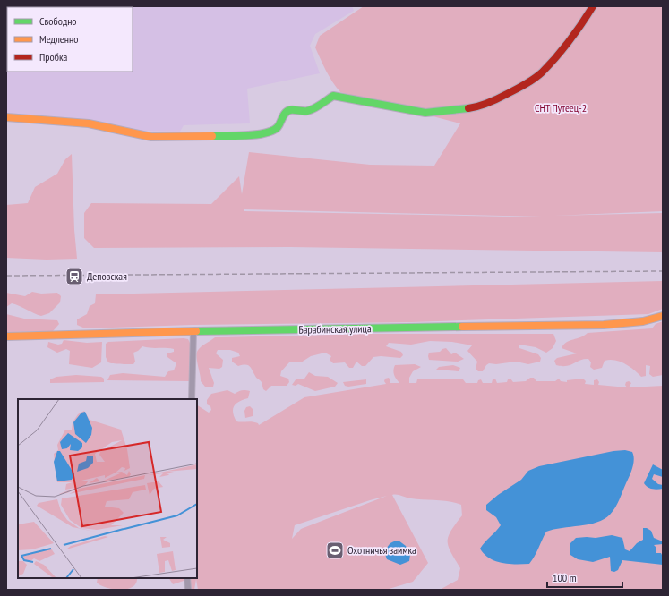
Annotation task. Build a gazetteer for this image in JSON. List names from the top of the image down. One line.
{"streets":{"main road":["Барабинская улица"]},"parks":["СНТ Путеец-2"],"places":{"station":["Деповская"],"sports":["Охотничья заимка"]},"legend":["Свободно","Медленно","Пробка"],"scale_bar":"100 m"}
